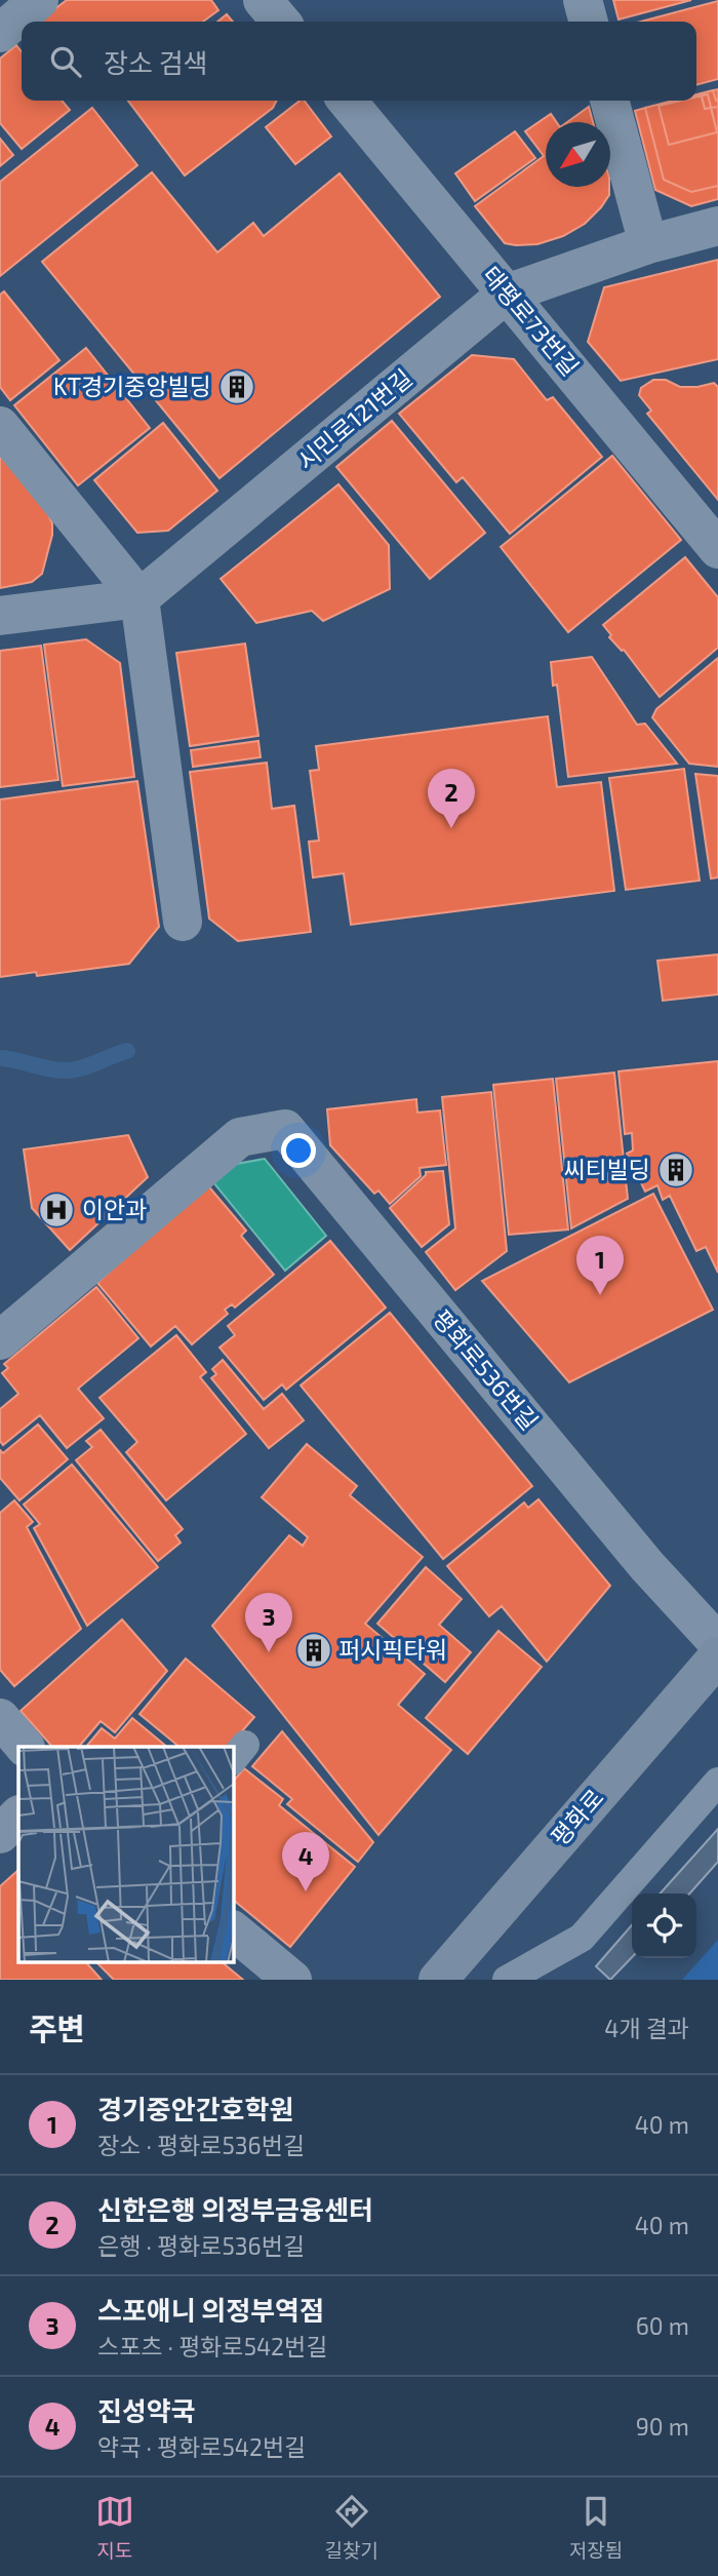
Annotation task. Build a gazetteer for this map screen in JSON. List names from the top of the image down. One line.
{"streets":{"main road":["평화로"],"street":["태평로73번길","시민로121번길","평화로536번길"]},"crossings":[["태평로73번길","시민로121번길"]],"places":{"building":["KT경기중앙빌딩","씨티빌딩","퍼시픽타워"],"hospital":["이안과"]},"north":"bottom left","page":{"search":"장소 검색","pins":["2","1","3","4"],"heading":["주변","4개 결과"],"list":[{"mark":"1","name":"경기중안간호학원","note":"장소 · 평화로536번길","value":"40 m"},{"mark":"2","name":"신한은행 의정부금융센터","note":"은행 · 평화로536번길","value":"40 m"},{"mark":"3","name":"스포애니 의정부역점","note":"스포츠 · 평화로542번길","value":"60 m"},{"mark":"4","name":"진성약국","note":"약국 · 평화로542번길","value":"90 m"}],"nav":["지도","길찾기","저장됨"]}}
